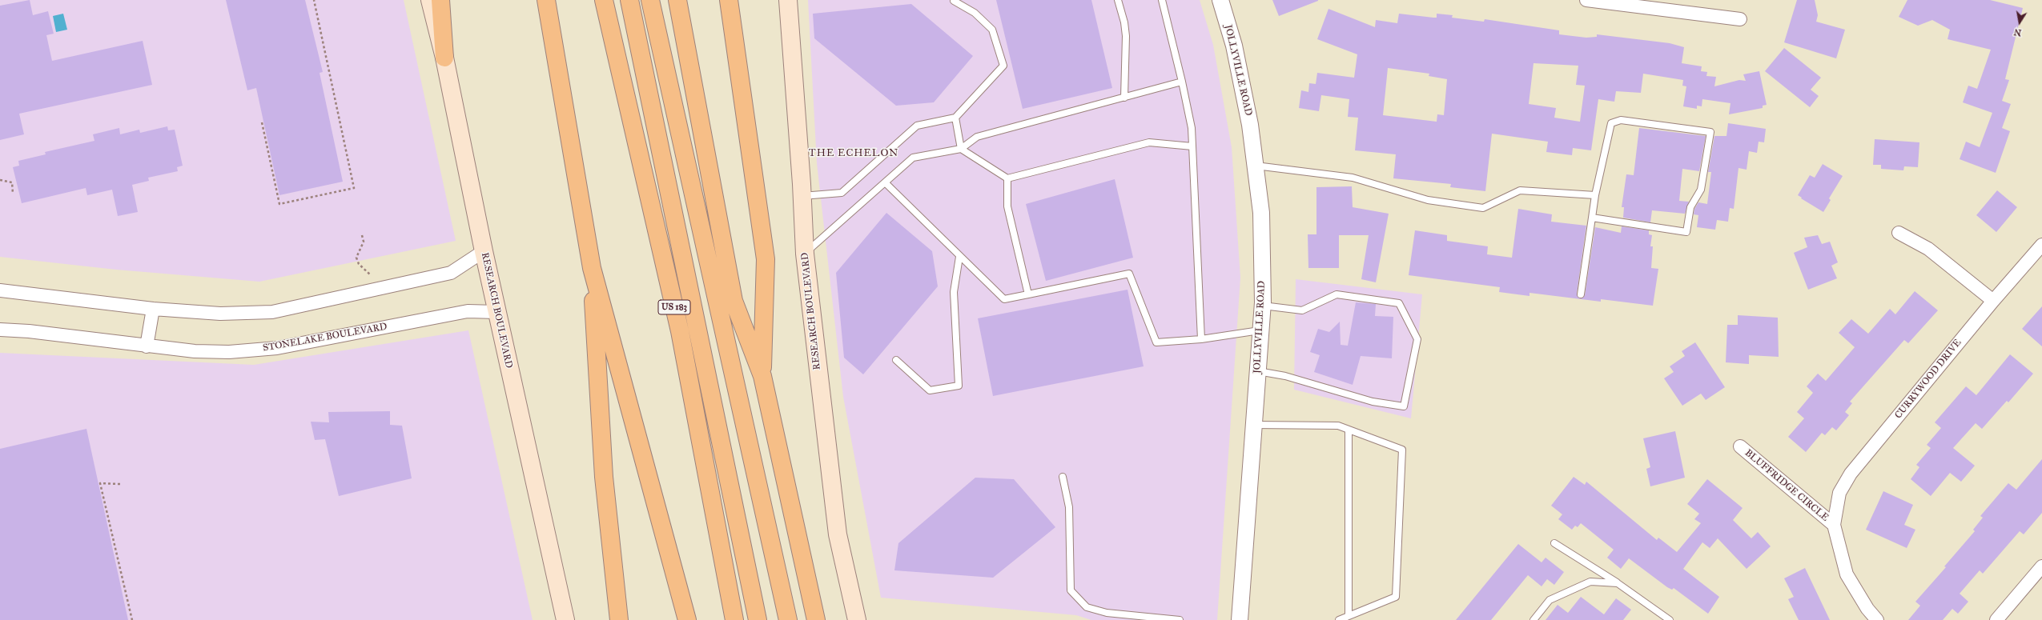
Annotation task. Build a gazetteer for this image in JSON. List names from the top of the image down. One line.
{"streets":{"highway":["US 183"],"main road":["RESEARCH BOULEVARD"],"street":["JOLLYVILLE ROAD","STONELAKE BOULEVARD","CURRYWOOD DRIVE","BLUFFRIDGE CIRCLE"]},"crossings":[["RESEARCH BOULEVARD","STONELAKE BOULEVARD"],["CURRYWOOD DRIVE","BLUFFRIDGE CIRCLE"]],"districts":["THE ECHELON"],"north":"bottom"}
